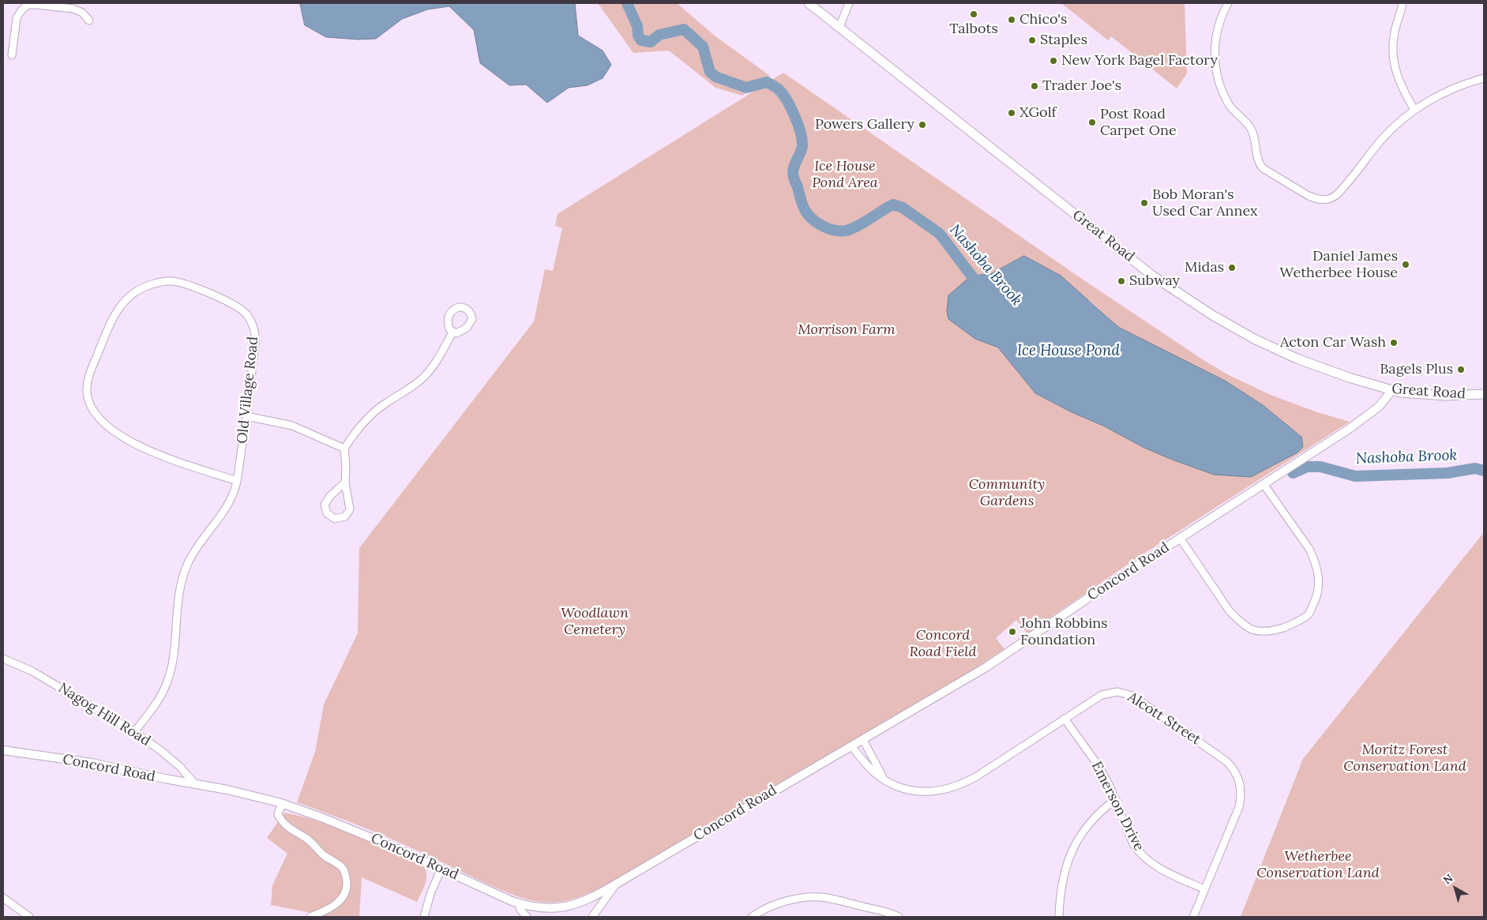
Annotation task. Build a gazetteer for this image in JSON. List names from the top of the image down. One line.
{"streets":{"main road":["Great Road"],"street":["Old Village Road","Concord Road","Nagog Hill Road","Alcott Street","Emerson Drive"]},"crossings":[["Great Road","Concord Road"],["Old Village Road","Nagog Hill Road"],["Concord Road","Nagog Hill Road"],["Concord Road","Alcott Street"],["Alcott Street","Emerson Drive"]],"water":["Nashoba Brook","Ice House Pond"],"parks":["Ice House Pond Area","Morrison Farm","Community Gardens","Woodlawn Cemetery","Concord Road Field","Moritz Forest Conservation Land","Wetherbee Conservation Land"],"places":["Talbots","Chico's","Staples","New York Bagel Factory","Trader Joe's","XGolf","Post Road Carpet One","Powers Gallery","Bob Moran's Used Car Annex","Daniel James Wetherbee House","Midas","Subway","Acton Car Wash","Bagels Plus","John Robbins Foundation"],"north":"top left"}
